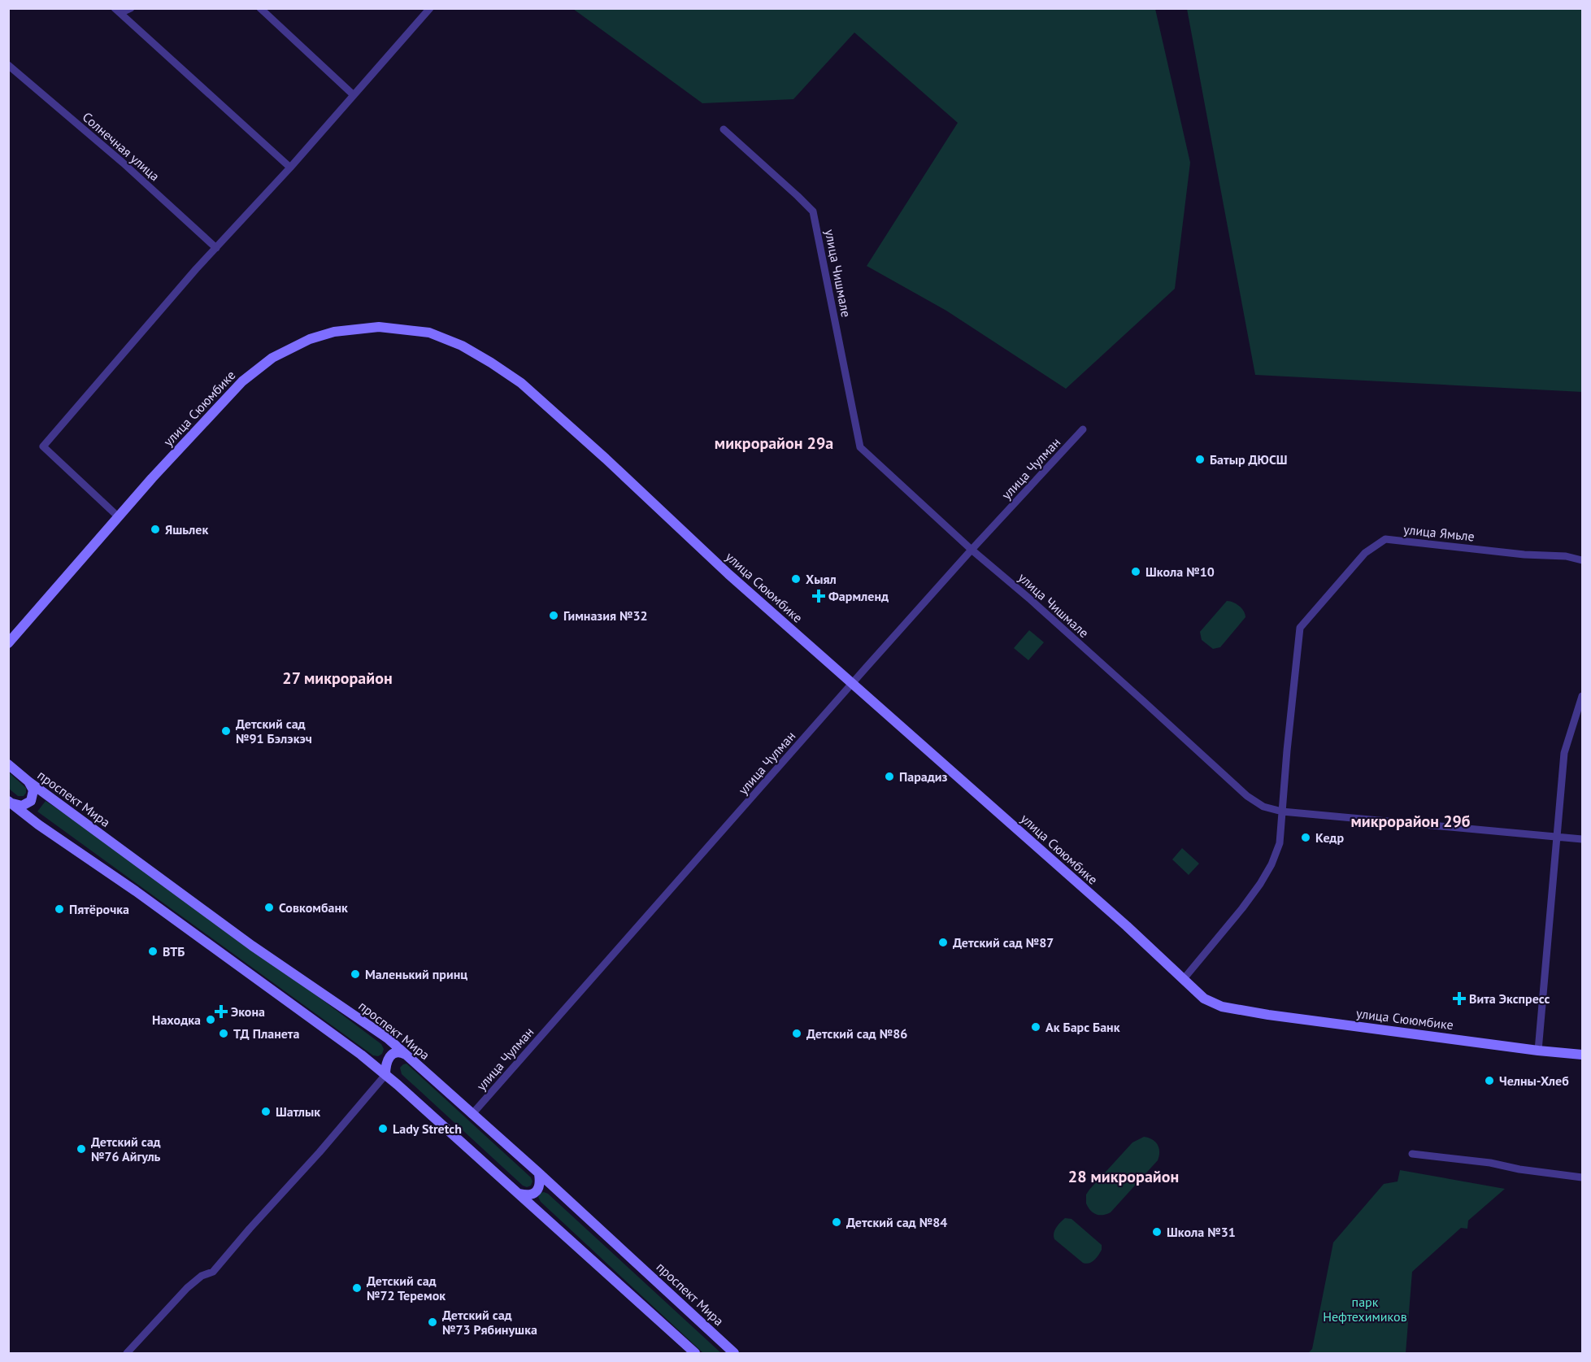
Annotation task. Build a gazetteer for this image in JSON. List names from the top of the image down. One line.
{"streets":{"street":["Солнечная улица","улица Чишмале","улица Сююмбике","улица Чулман","улица Ямьле","проспект Мира"]},"crossings":[["улица Чишмале","улица Чулман"],["улица Чишмале","улица Ямьле"],["улица Сююмбике","улица Чулман"],["улица Чулман","проспект Мира"]],"districts":["микрорайон 29а","27 микрорайон","микрорайон 29б","28 микрорайон"],"parks":["парк Нефтехимиков"],"places":{"other":["Батыр ДЮСШ","Яшьлек","Школа №10","Хыял","Гимназия №32","Детский сад №91 Бэлэкэч","Парадиз","Кедр","Совкомбанк","Пятёрочка","Детский сад №87","ВТБ","Маленький принц","Находка","Ак Барс Банк","ТД Планета","Детский сад №86","Челны-Хлеб","Шатлык","Lady Stretch","Детский сад №76 Айгуль","Детский сад №84","Школа №31","Детский сад №72 Теремок","Детский сад №73 Рябинушка"],"health":["Фармленд","Вита Экспресс","Экона"]}}
